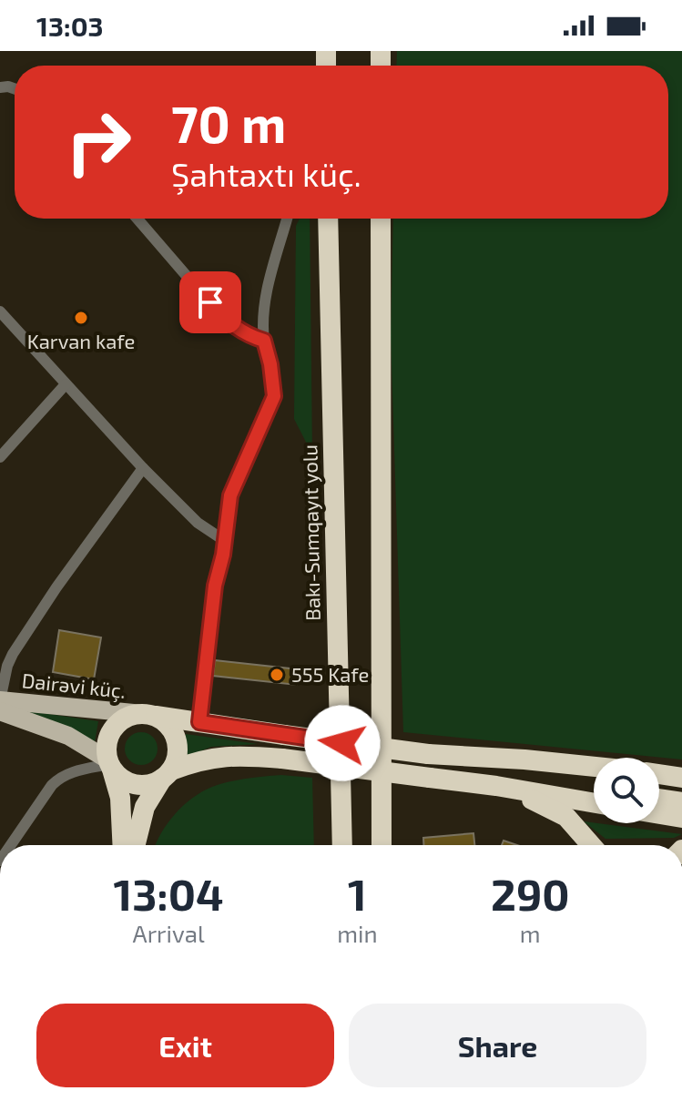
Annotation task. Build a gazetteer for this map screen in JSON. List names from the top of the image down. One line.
{"streets":{"highway":["Bakı-Sumqayıt yolu"],"main road":["Dairəvi küç."]},"places":["Karvan kafe","555 Kafe"],"page":{"status":"13:03","turn":["70 m","Şahtaxtı küç."],"eta":["13:04","Arrival","1","min","290","m"],"buttons":["Exit","Share"]}}
